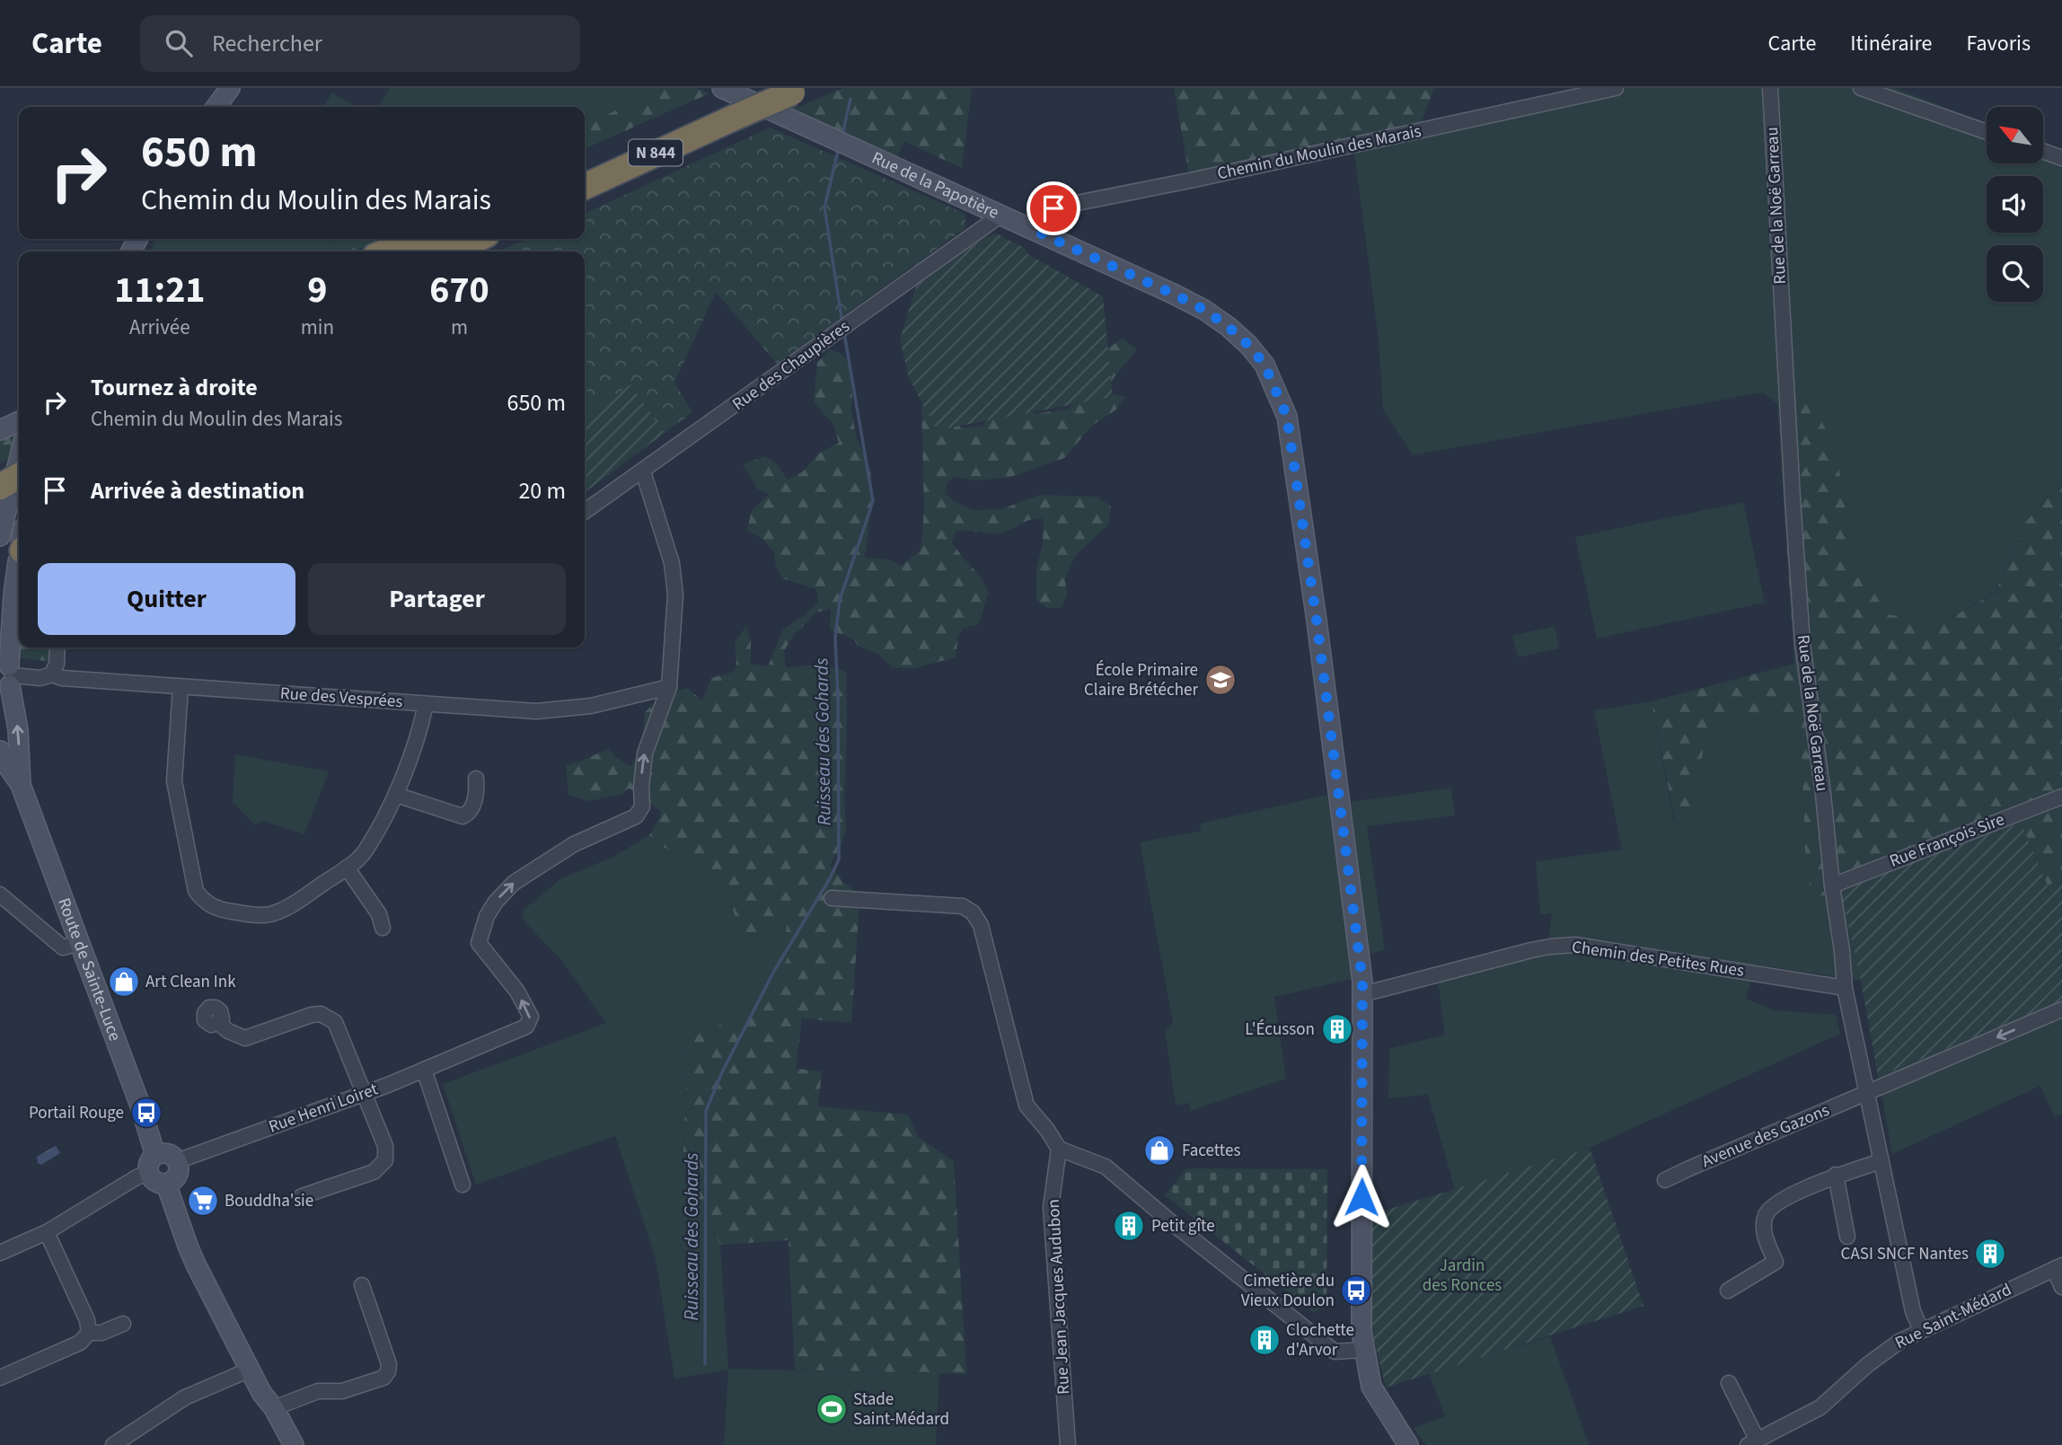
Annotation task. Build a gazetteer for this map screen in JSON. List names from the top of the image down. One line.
{"streets":{"highway":["N 844"],"street":["Chemin du Moulin des Marais","Rue de la Papotière","Rue de la Noë Garreau","Rue des Chaupières","Rue des Vesprées","Rue François Sire","Chemin des Petites Rues","Route de Sainte-Luce","Rue Henri Loiret","Avenue des Gazons","Rue Jean Jacques Audubon","Rue Saint-Médard"]},"crossings":[["N 844","Rue de la Papotière"],["Chemin du Moulin des Marais","Rue de la Papotière"],["Rue de la Papotière","Rue des Chaupières"],["Rue de la Papotière","Chemin des Petites Rues"],["Rue de la Noë Garreau","Rue François Sire"],["Rue de la Noë Garreau","Chemin des Petites Rues"],["Rue de la Noë Garreau","Avenue des Gazons"],["Rue de la Noë Garreau","Rue Saint-Médard"],["Rue des Vesprées","Route de Sainte-Luce"],["Rue des Vesprées","Rue Henri Loiret"],["Route de Sainte-Luce","Rue Henri Loiret"]],"one_way":["Rue Henri Loiret","Avenue des Gazons"],"water":["Ruisseau des Gohards"],"parks":["Jardin des Ronces"],"places":{"school or university":["École Primaire Claire Brétécher"],"shop":["Art Clean Ink","Facettes"],"building":["L'Écusson","Petit gîte","CASI SNCF Nantes","Clochette d'Arvor"],"bus stop":["Portail Rouge","Cimetière du Vieux Doulon"],"supermarket":["Bouddha'sie"],"sports":["Stade Saint-Médard"]},"north":"top left","page":{"header":"Carte","search":"Rechercher","nav":["Carte","Itinéraire","Favoris"],"turn":["650 m","Chemin du Moulin des Marais"],"eta":["11:21","Arrivée","9","min","670","m"],"list":[{"name":"Tournez à droite","note":"Chemin du Moulin des Marais","value":"650 m"},{"name":"Arrivée à destination","value":"20 m"}],"buttons":["Quitter","Partager"]}}
